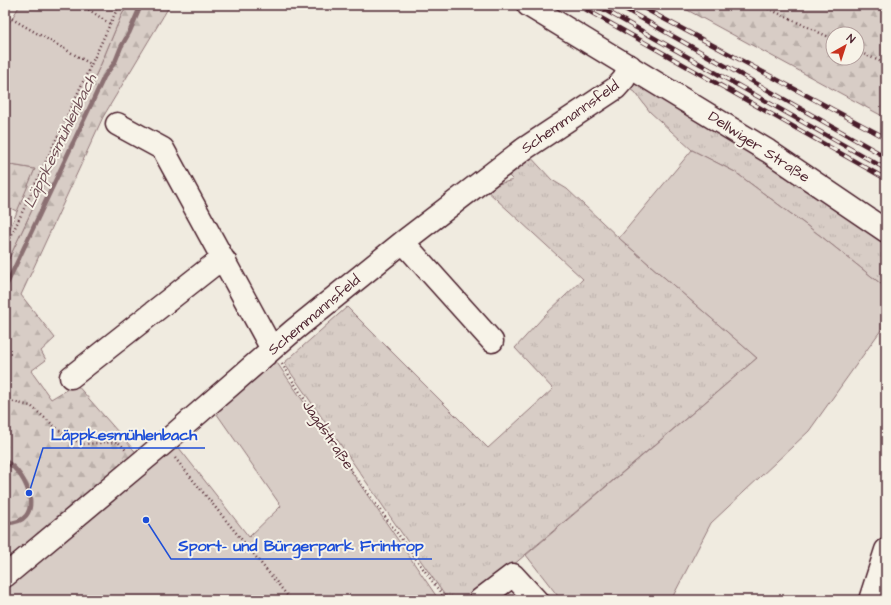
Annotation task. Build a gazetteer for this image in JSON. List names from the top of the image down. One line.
{"streets":{"street":["Schemmannsfeld","Dellwiger Straße"],"path":["Jagdstraße"]},"crossings":[["Schemmannsfeld","Dellwiger Straße"],["Schemmannsfeld","Jagdstraße"]],"water":["Läppkesmühlenbach"],"places":["Läppkesmühlenbach","Sport- und Bürgerpark Frintrop"],"north":"top right"}
